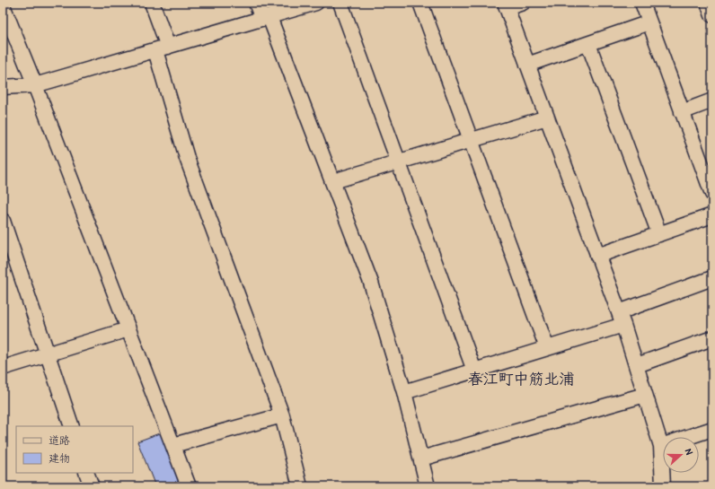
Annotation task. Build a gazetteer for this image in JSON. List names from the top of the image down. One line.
{"districts":["春江町中筋北浦"],"legend":["道路","建物"],"north":"right"}
